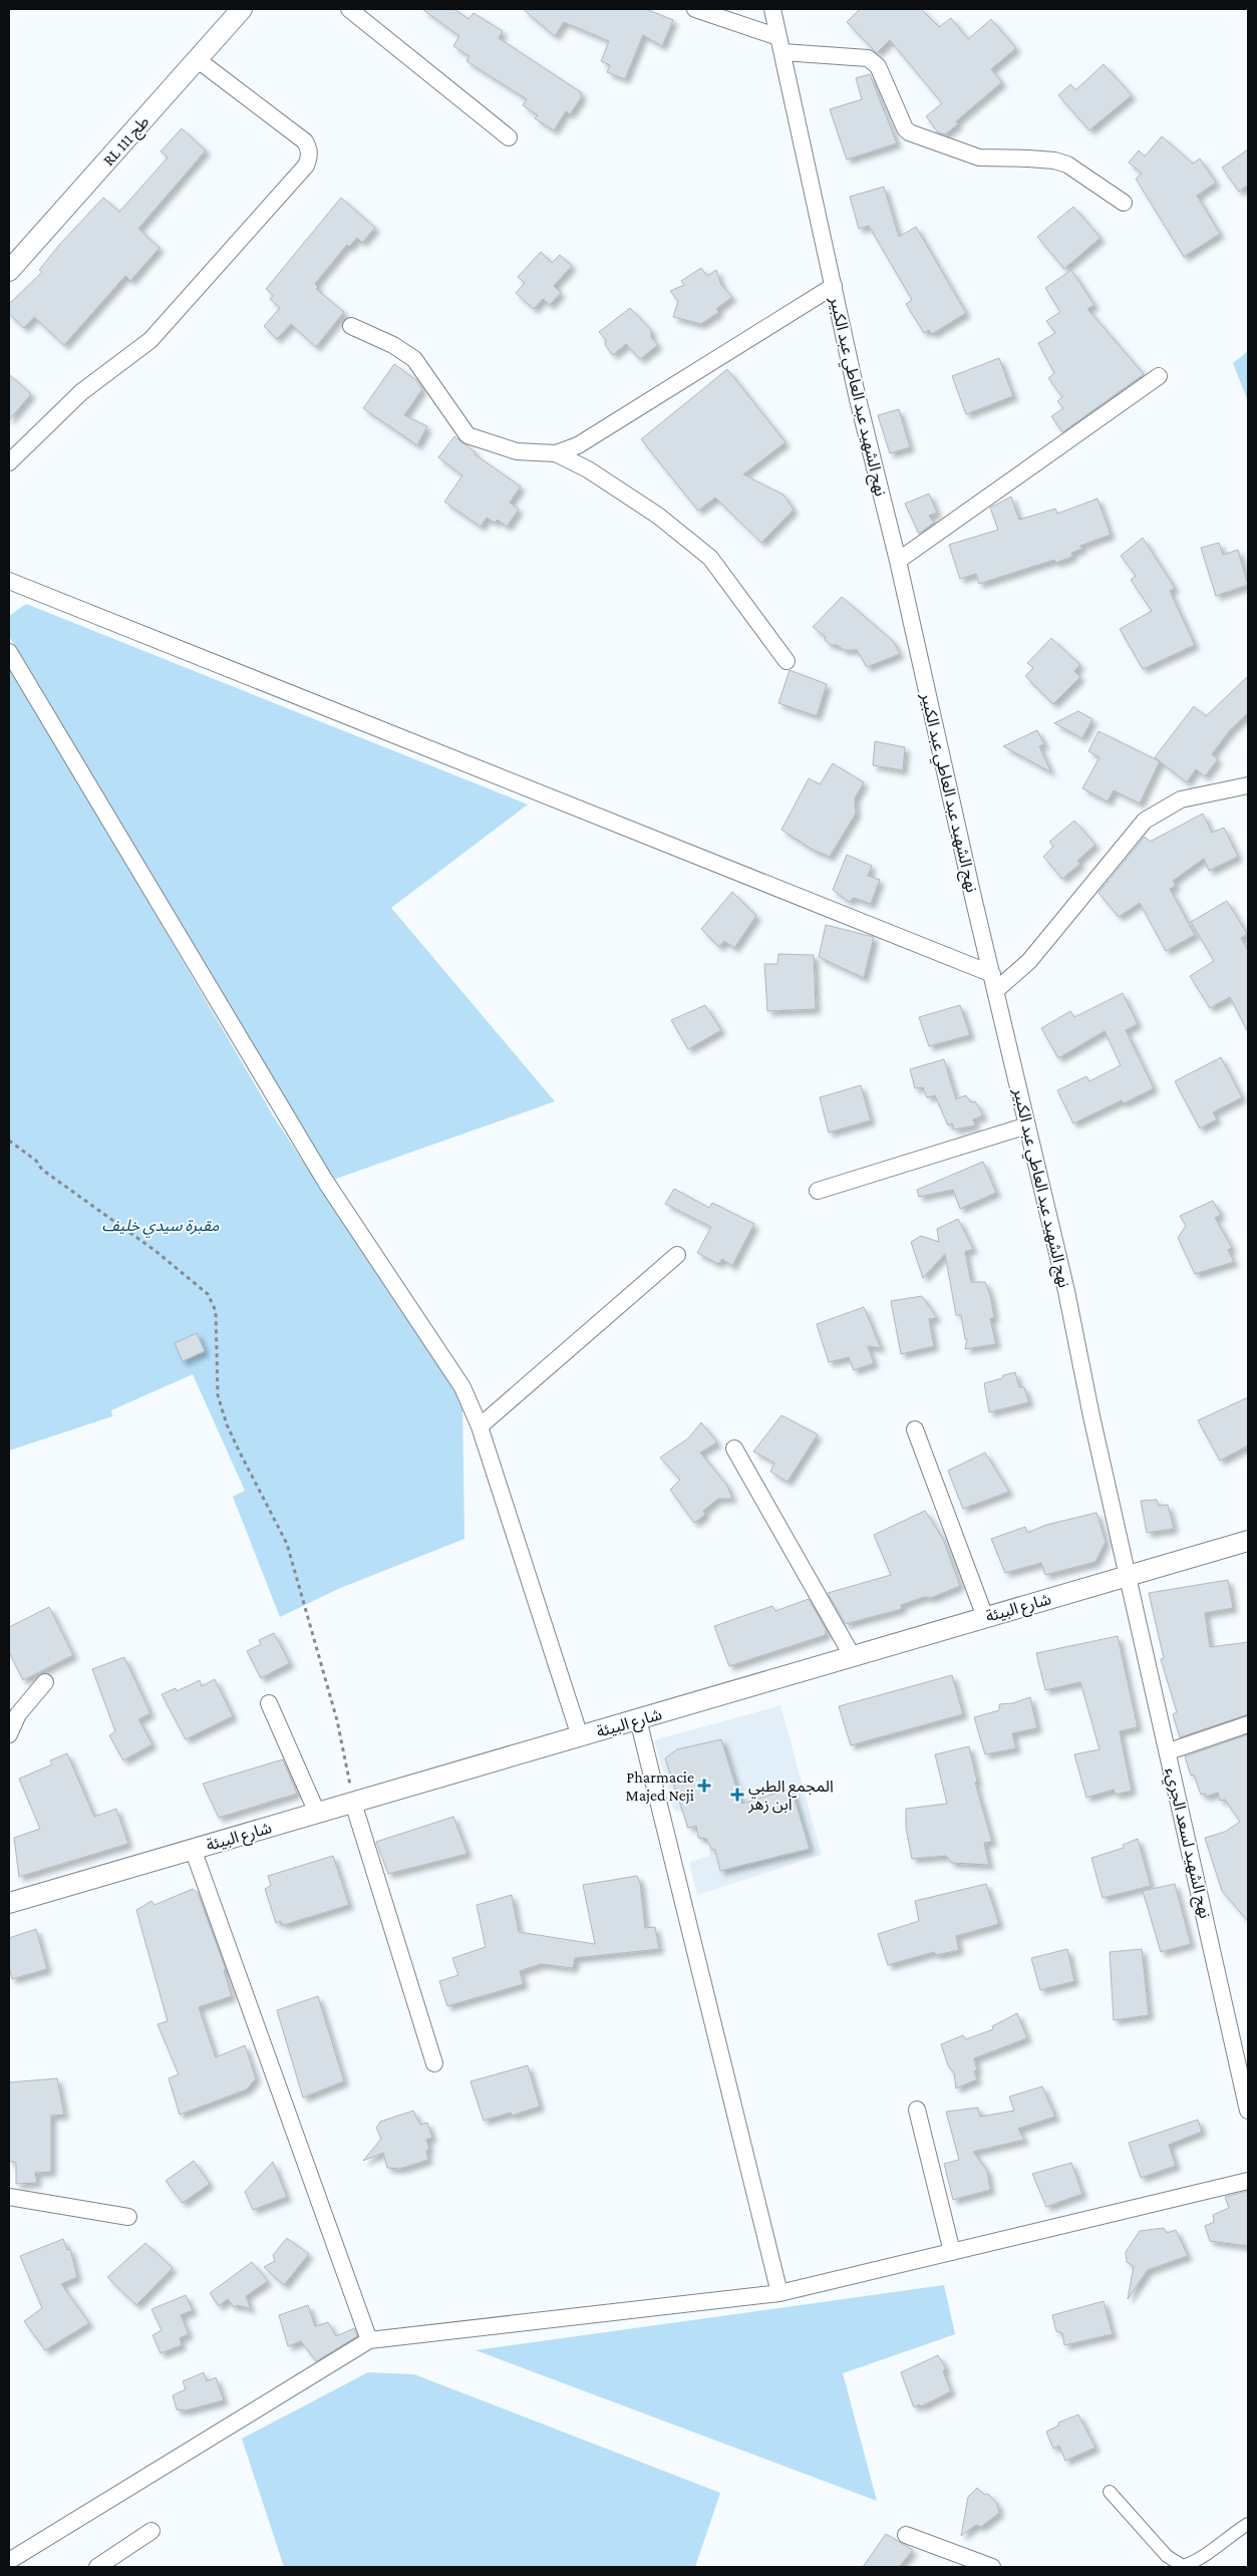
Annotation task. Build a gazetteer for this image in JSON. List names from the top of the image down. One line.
{"streets":{"street":["RL طج 111","نهج الشهيد عبد العاطي عبد الكبير","شارع البيئة","نهج الشهيد لسعد الجريء"]},"crossings":[["نهج الشهيد عبد العاطي عبد الكبير","شارع البيئة"],["نهج الشهيد عبد العاطي عبد الكبير","نهج الشهيد لسعد الجريء"],["شارع البيئة","نهج الشهيد لسعد الجريء"]],"parks":["مقبرة سيدي خليف"],"places":{"health":["Pharmacie Majed Neji","المجمع الطبي ابن زهر"]}}
